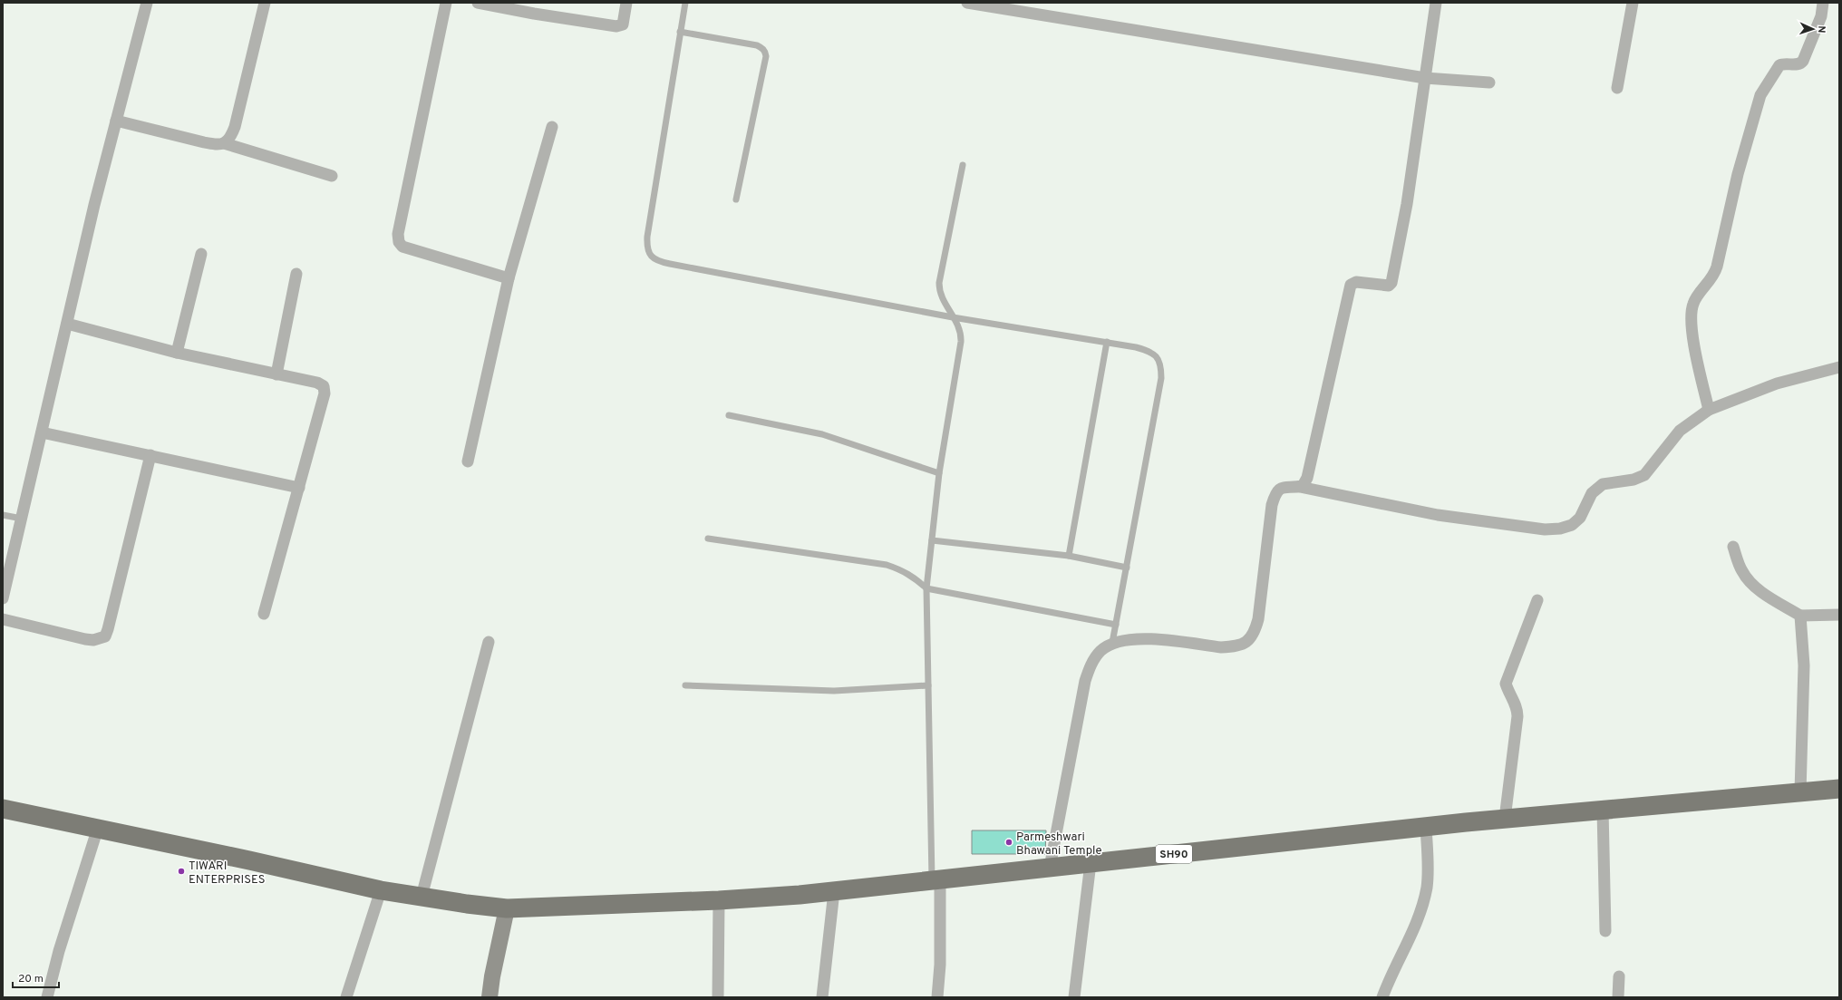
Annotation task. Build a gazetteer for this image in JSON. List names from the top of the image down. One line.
{"streets":{"main road":["SH90"]},"places":["Parmeshwari Bhawani Temple","TIWARI ENTERPRISES"],"scale_bar":"20 m","north":"right"}
